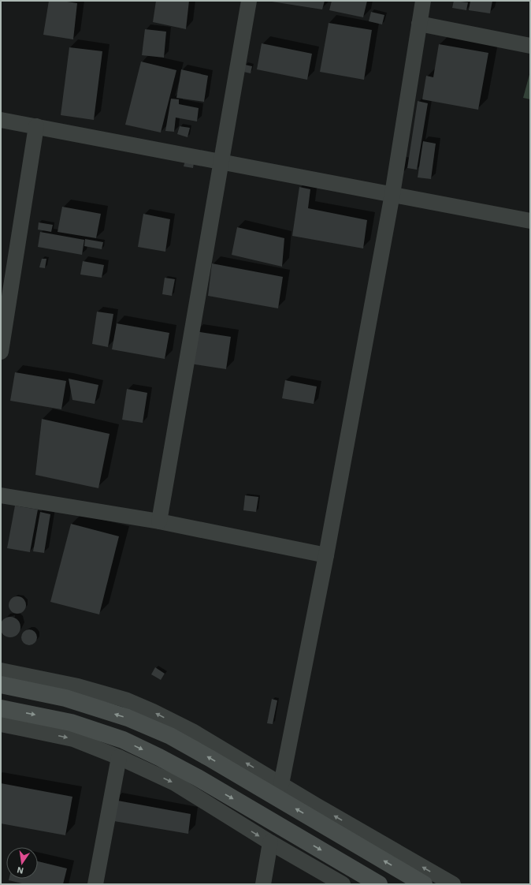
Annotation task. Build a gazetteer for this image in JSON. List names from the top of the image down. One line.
{"north":"bottom"}
